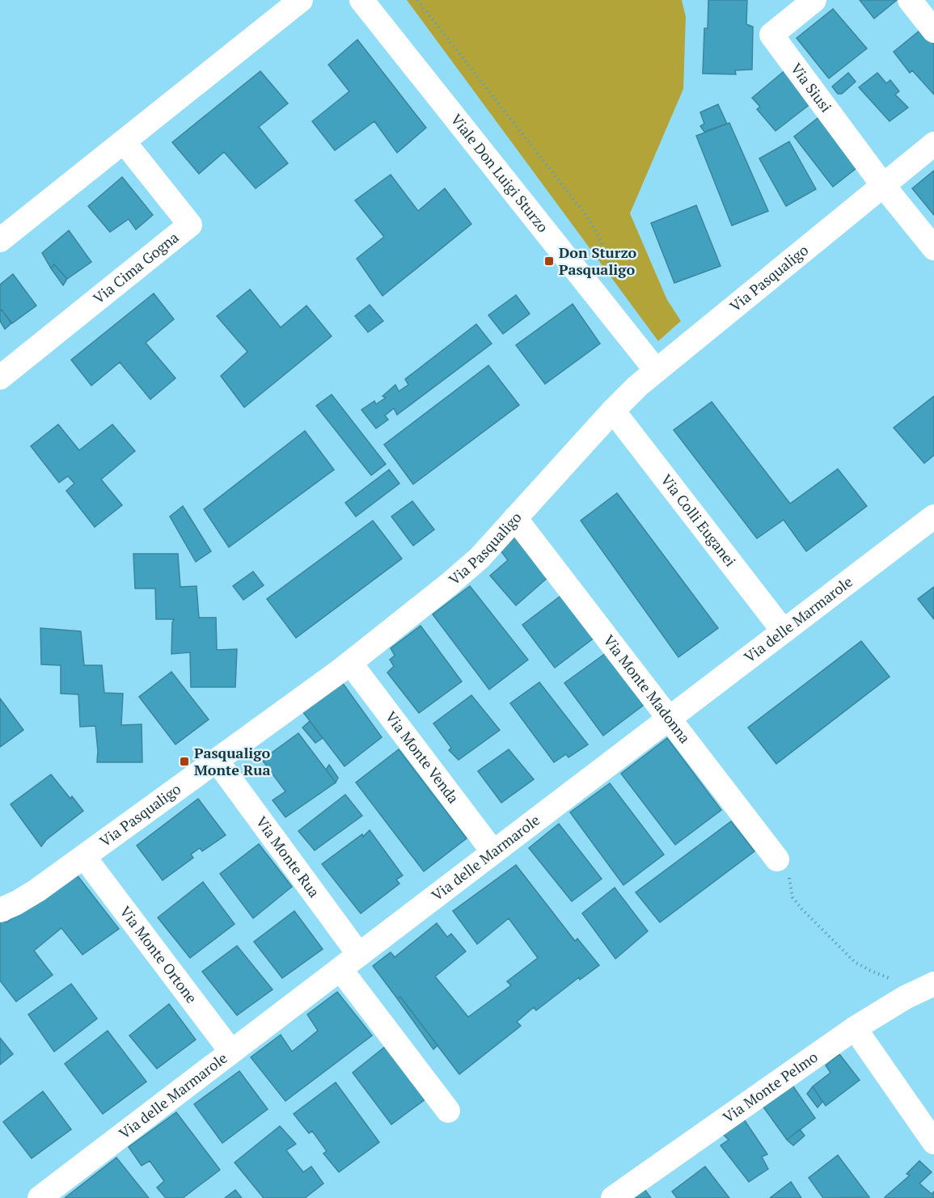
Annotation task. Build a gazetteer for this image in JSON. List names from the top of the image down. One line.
{"streets":{"street":["Via Siusi","Viale Don Luigi Sturzo","Via Cima Gogna","Via Pasqualigo","Via Colli Euganei","Via delle Marmarole","Via Monte Madonna","Via Monte Venda","Via Monte Rua","Via Monte Ortone","Via Monte Pelmo"]},"crossings":[["Via Siusi","Via Pasqualigo"],["Viale Don Luigi Sturzo","Via Pasqualigo"],["Via Pasqualigo","Via Colli Euganei"],["Via Pasqualigo","Via Monte Madonna"],["Via Pasqualigo","Via Monte Venda"],["Via Pasqualigo","Via Monte Rua"],["Via Pasqualigo","Via Monte Ortone"],["Via Colli Euganei","Via delle Marmarole"],["Via delle Marmarole","Via Monte Madonna"],["Via delle Marmarole","Via Monte Venda"],["Via delle Marmarole","Via Monte Rua"],["Via delle Marmarole","Via Monte Ortone"]],"places":{"transit":["Don Sturzo Pasqualigo","Pasqualigo Monte Rua"]}}
